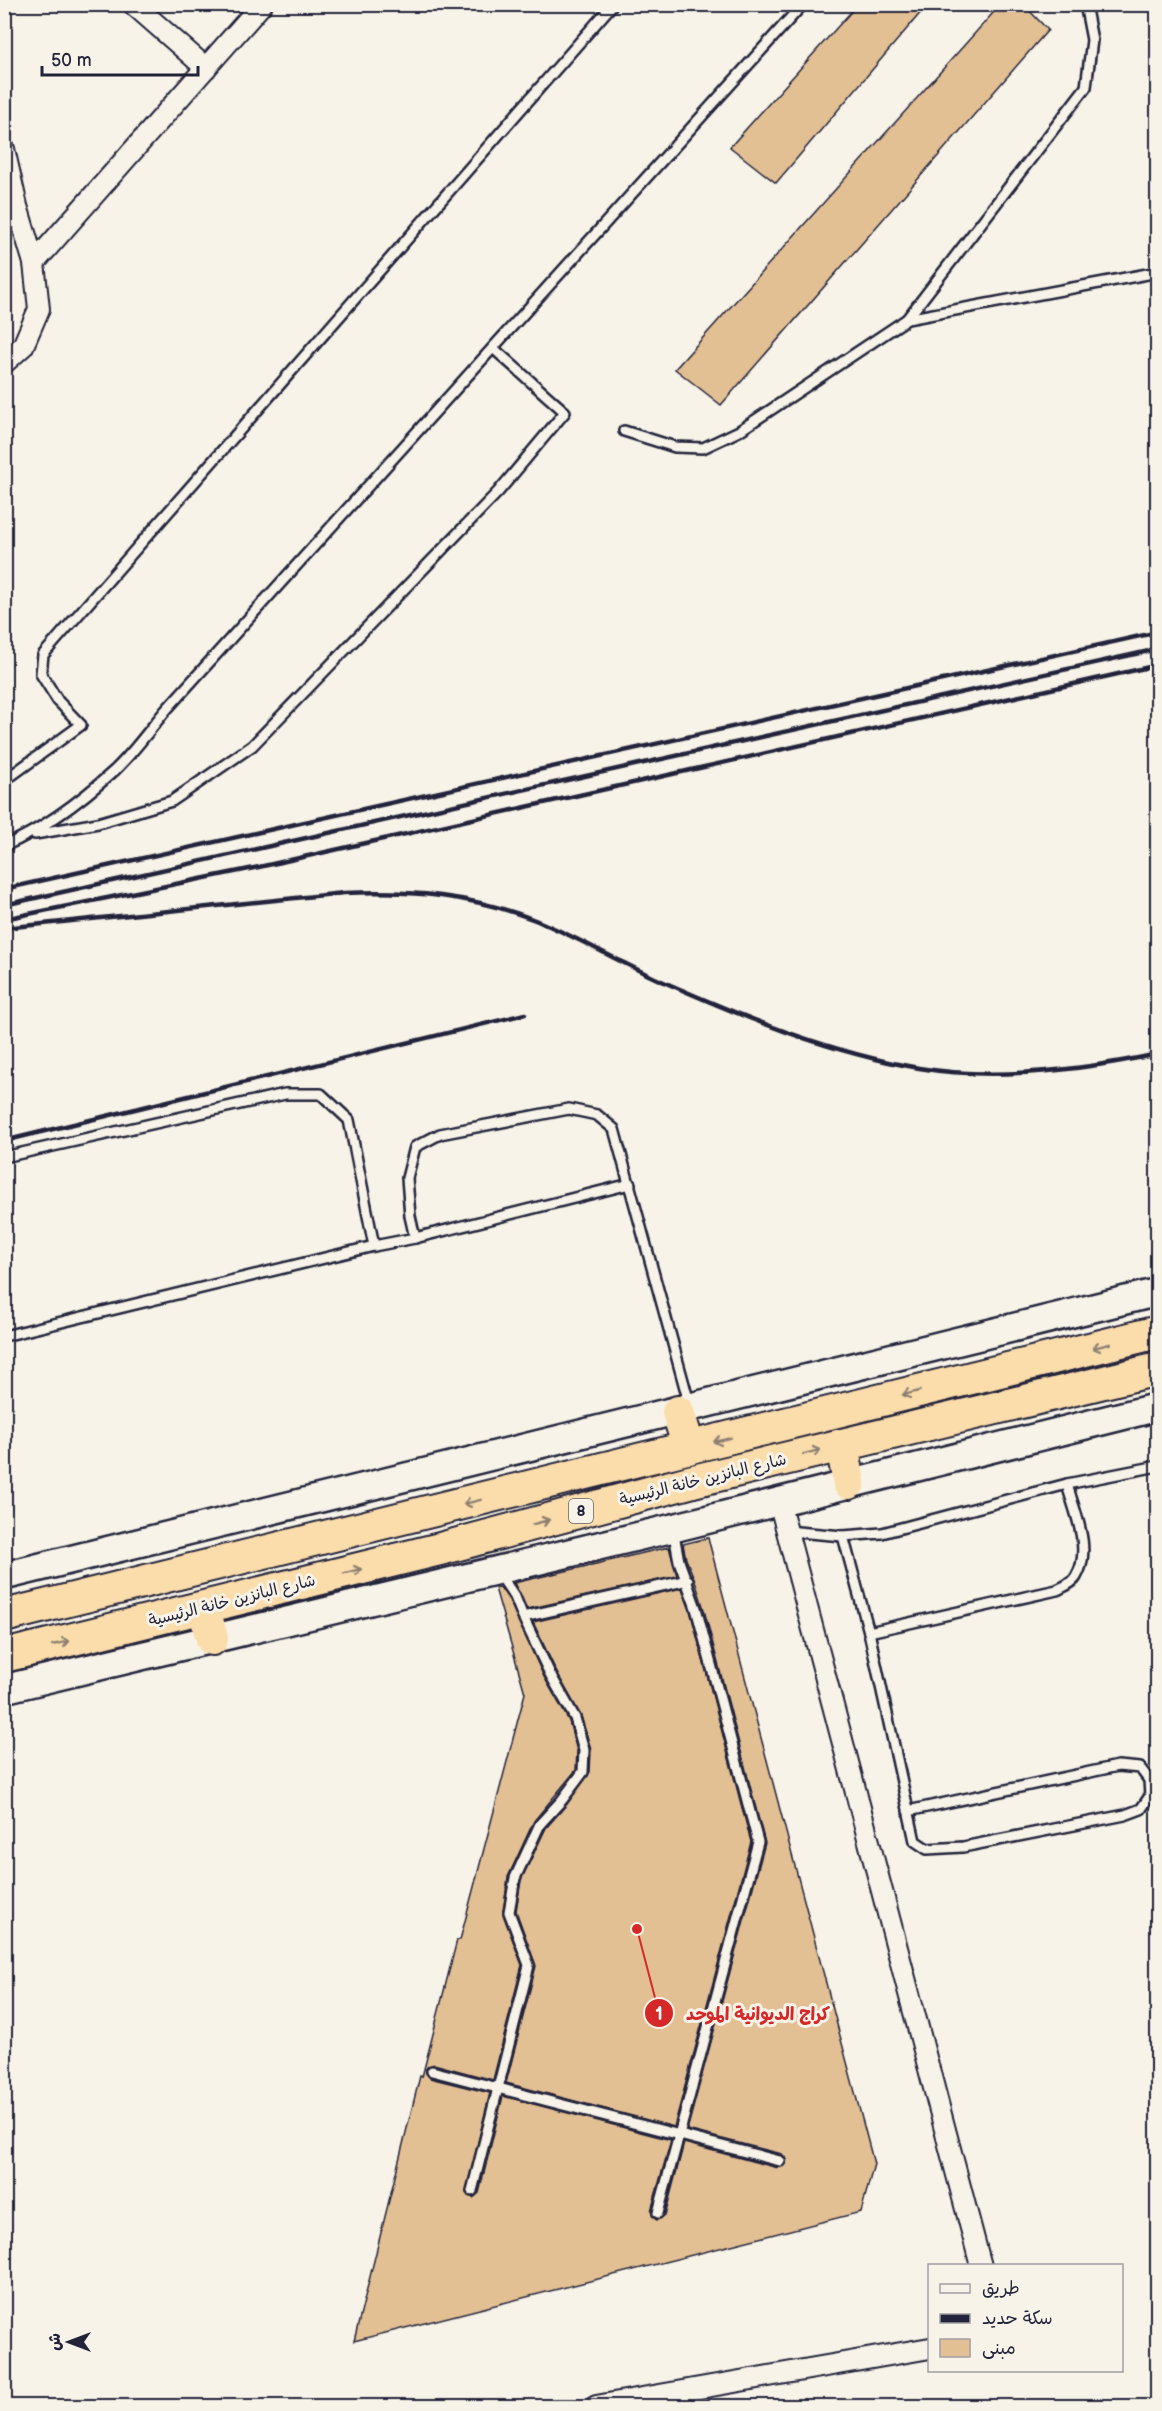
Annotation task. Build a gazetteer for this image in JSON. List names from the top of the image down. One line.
{"streets":{"highway":["شارع البانزين خانة الرئيسية","8"]},"places":["كراج الديوانية الموحد"],"legend":["طريق","سكة حديد","مبنى"],"scale_bar":"50 m","north":"left"}
